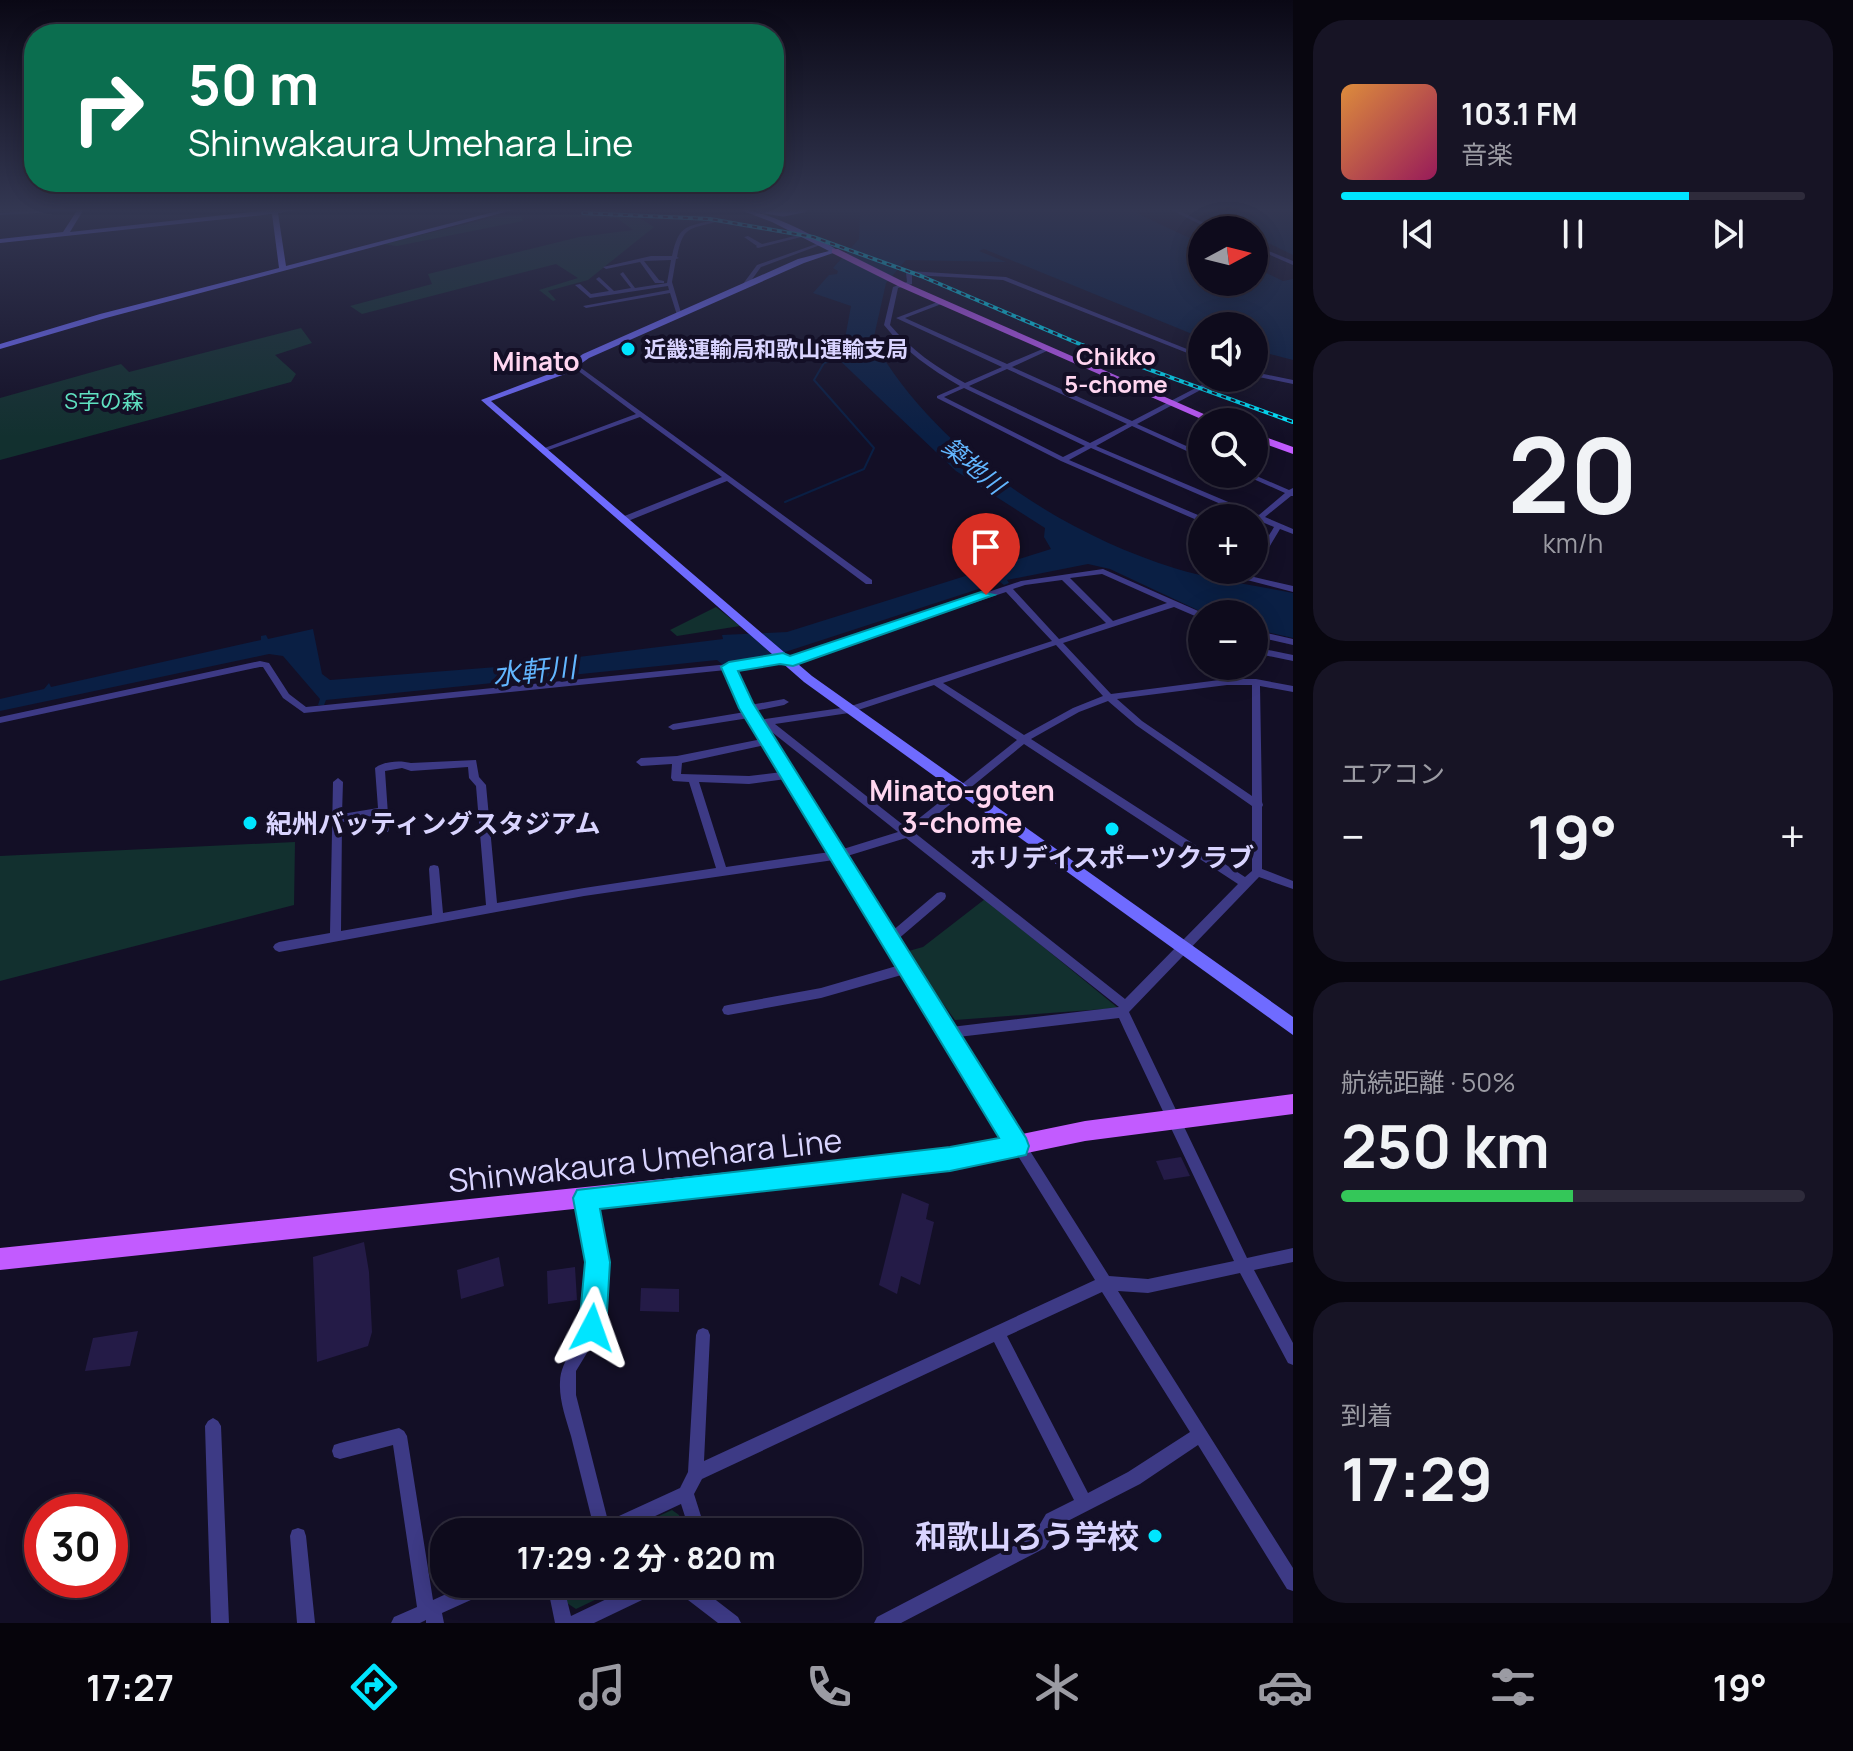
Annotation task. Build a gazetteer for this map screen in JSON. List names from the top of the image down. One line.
{"streets":{"main road":["Shinwakaura Umehara Line"]},"districts":["Chikko 5-chome","Minato","Minato-goten 3-chome"],"water":["築地川","水軒川"],"parks":["S字の森"],"places":["近畿運輸局和歌山運輸支局","紀州バッティングスタジアム","ホリデイスポーツクラブ","和歌山ろう学校"],"north":"right","page":{"turn":["50 m","Shinwakaura Umehara Line"],"song":["103.1 FM","音楽"],"map_buttons":["+","−"],"tile":[["20","km/h"],"エアコン",["航続距離 · 50%","250 km"],["到着","17:29"]],"heat":["−","19°","+"],"limit":"30","trip":"17:29 · 2 分 · 820 m","tabs":["17:27","19°"]}}
